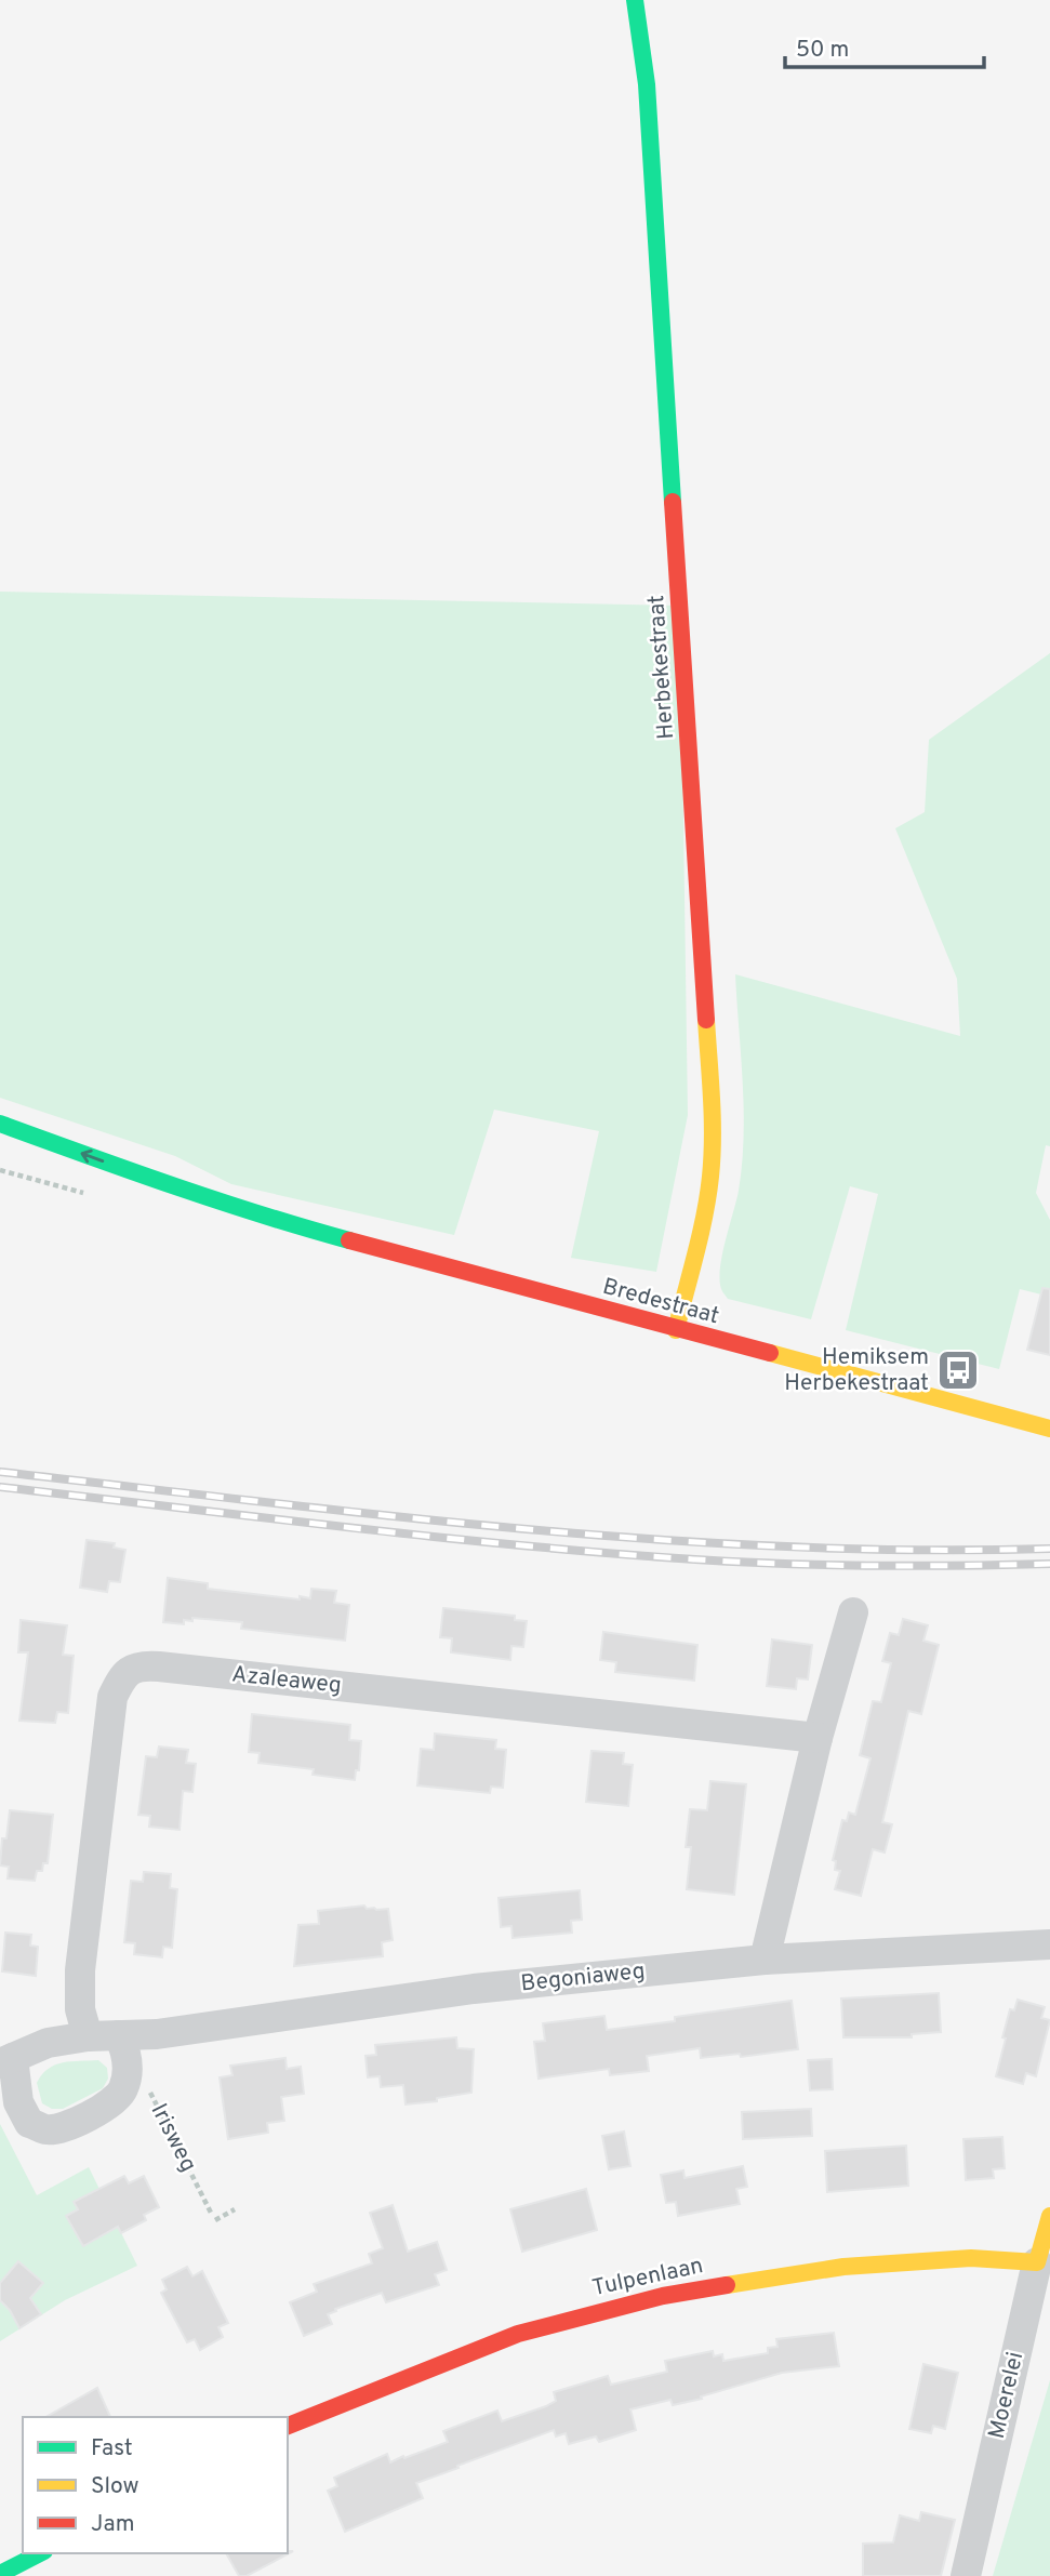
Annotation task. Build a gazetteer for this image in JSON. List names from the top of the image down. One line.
{"streets":{"street":["Herbekestraat","Bredestraat","Azaleaweg","Begoniaweg","Irisweg","Tulpenlaan","Moerelei"]},"crossings":[["Herbekestraat","Bredestraat"],["Azaleaweg","Begoniaweg"],["Azaleaweg","Irisweg"],["Begoniaweg","Irisweg"],["Tulpenlaan","Moerelei"]],"places":{"bus stop":["Hemiksem Herbekestraat"]},"legend":["Fast","Slow","Jam"],"scale_bar":"50 m"}
